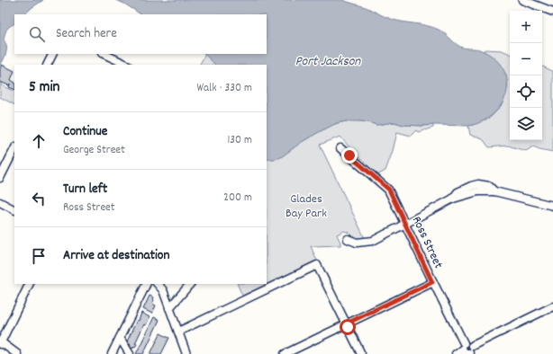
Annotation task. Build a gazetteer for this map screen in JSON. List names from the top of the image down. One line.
{"streets":{"street":["Ross Street"]},"water":["Port Jackson"],"parks":["Glades Bay Park"],"page":{"map_buttons":["+","−"],"search":"Search here","heading":["5 min","Walk · 330 m"],"list":[["Continue","George Street","130 m"],["Turn left","Ross Street","200 m"],"Arrive at destination"]}}
